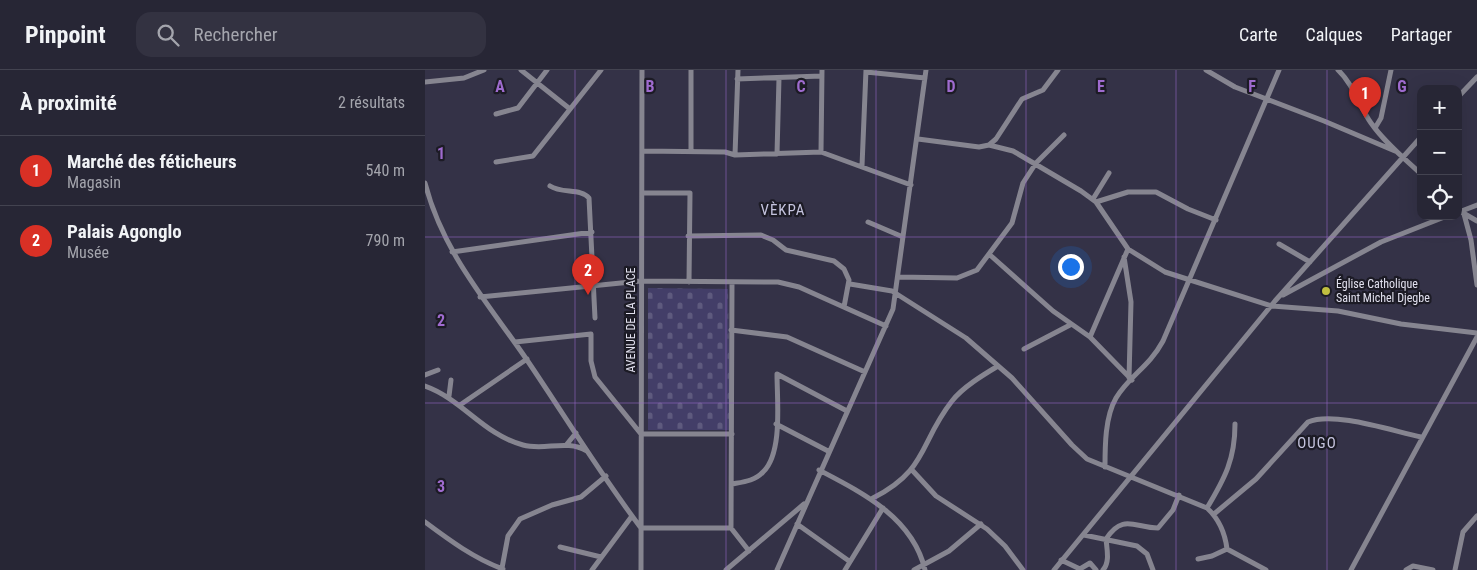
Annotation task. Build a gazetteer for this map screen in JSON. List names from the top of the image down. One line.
{"streets":{"street":["AVENUE DE LA PLACE"]},"districts":["VÈKPA","OUGO"],"places":["Église Catholique Saint Michel Djegbe"],"page":{"header":"Pinpoint","search":"Rechercher","nav":["Carte","Calques","Partager"],"heading":["À proximité","2 résultats"],"pins":["1","2"],"map_buttons":["+","−"],"list":[{"mark":"1","name":"Marché des féticheurs","note":"Magasin","value":"540 m"},{"mark":"2","name":"Palais Agonglo","note":"Musée","value":"790 m"}]},"grid":{"columns":["A","B","C","D","E","F","G"],"rows":["1","2","3"]}}
